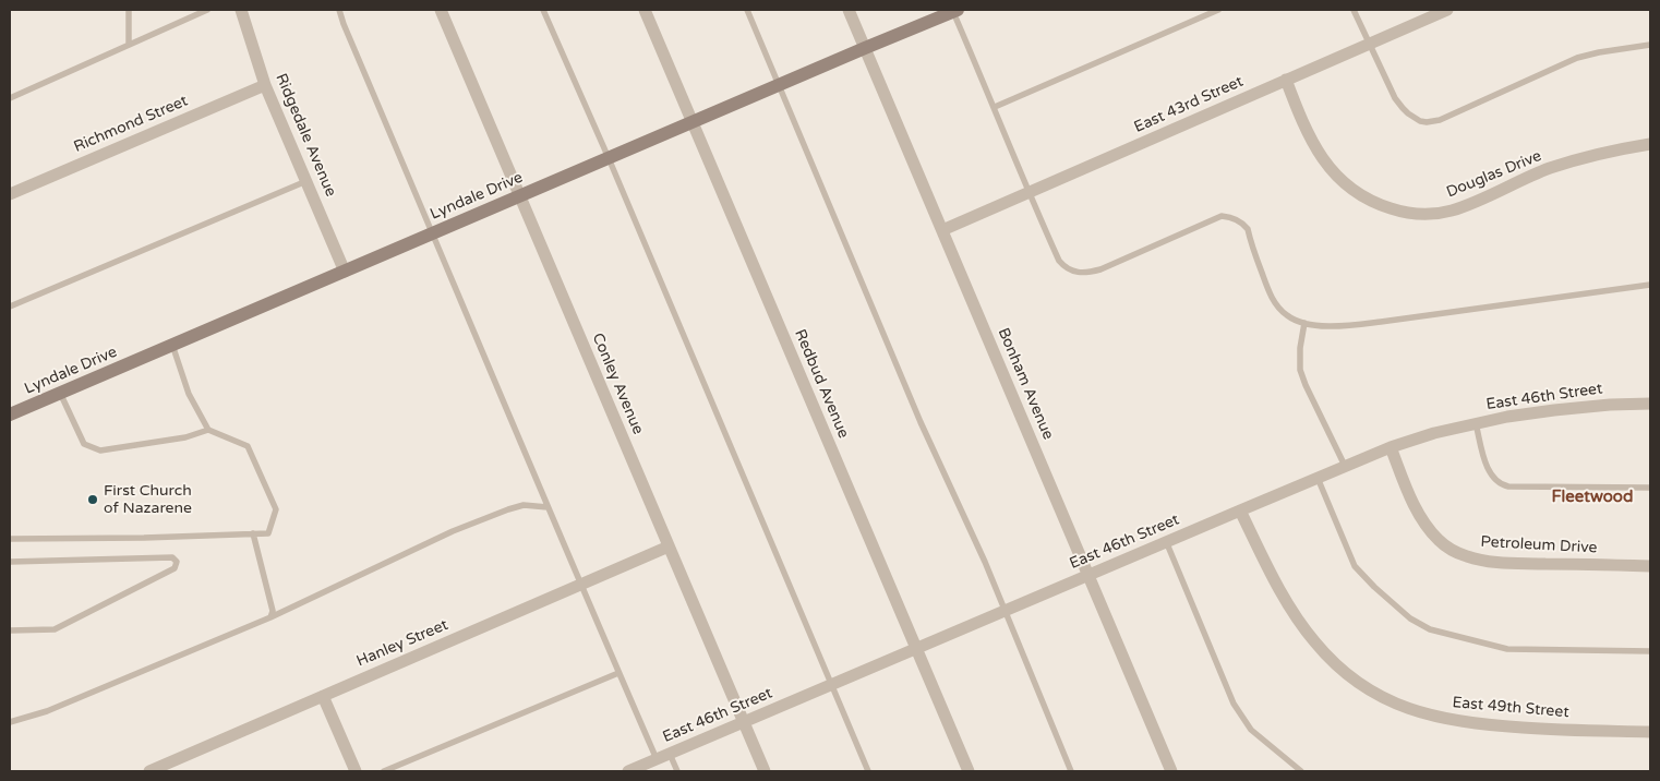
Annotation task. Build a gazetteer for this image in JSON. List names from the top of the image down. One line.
{"streets":{"street":["East 43rd Street","Richmond Street","Ridgedale Avenue","Douglas Drive","Lyndale Drive","Conley Avenue","Redbud Avenue","Bonham Avenue","East 46th Street","Petroleum Drive","Hanley Street","East 49th Street"]},"crossings":[["East 43rd Street","Douglas Drive"],["East 43rd Street","Bonham Avenue"],["Richmond Street","Ridgedale Avenue"],["Ridgedale Avenue","Lyndale Drive"],["Lyndale Drive","Conley Avenue"],["Lyndale Drive","Redbud Avenue"],["Lyndale Drive","Bonham Avenue"],["Conley Avenue","East 46th Street"],["Conley Avenue","Hanley Street"],["Redbud Avenue","East 46th Street"],["Bonham Avenue","East 46th Street"],["East 46th Street","Petroleum Drive"],["East 46th Street","East 49th Street"]],"districts":["Fleetwood"],"places":["First Church of Nazarene"]}
